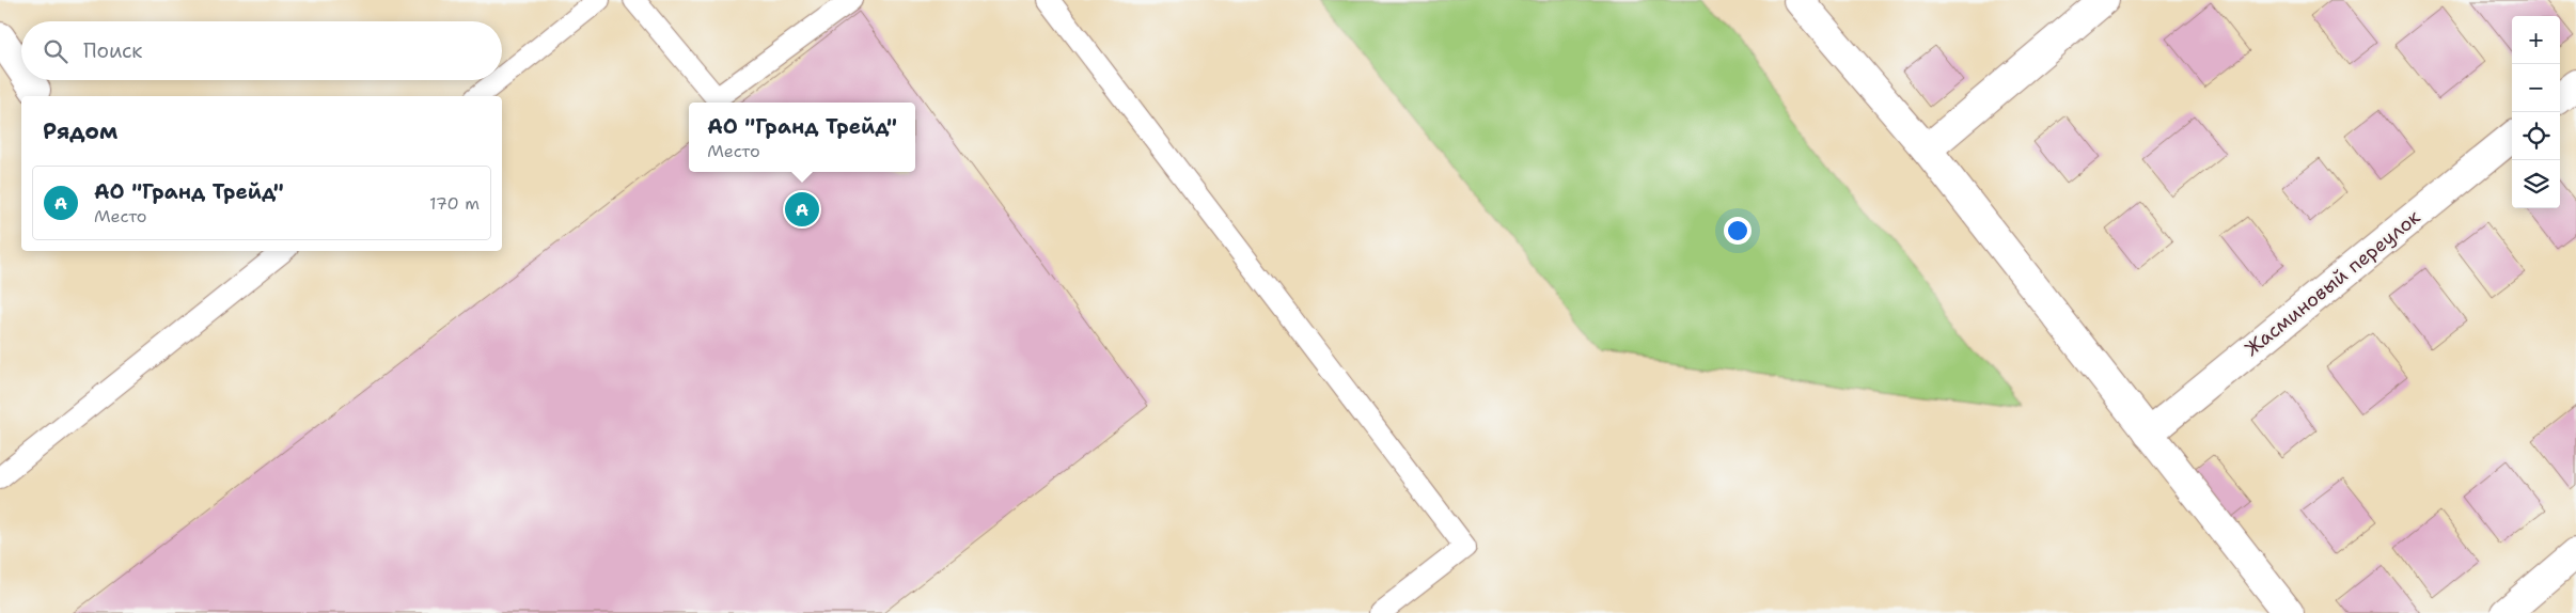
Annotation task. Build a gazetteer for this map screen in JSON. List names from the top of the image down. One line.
{"streets":{"street":["Жасминовый переулок"]},"page":{"map_buttons":["+","−"],"search":"Поиск","heading":"Рядом","popup":["АО \"Гранд Трейд\"","Место"],"list":[{"mark":"A","name":"АО \"Гранд Трейд\"","note":"Место","value":"170 m"}],"pins":"A"}}
